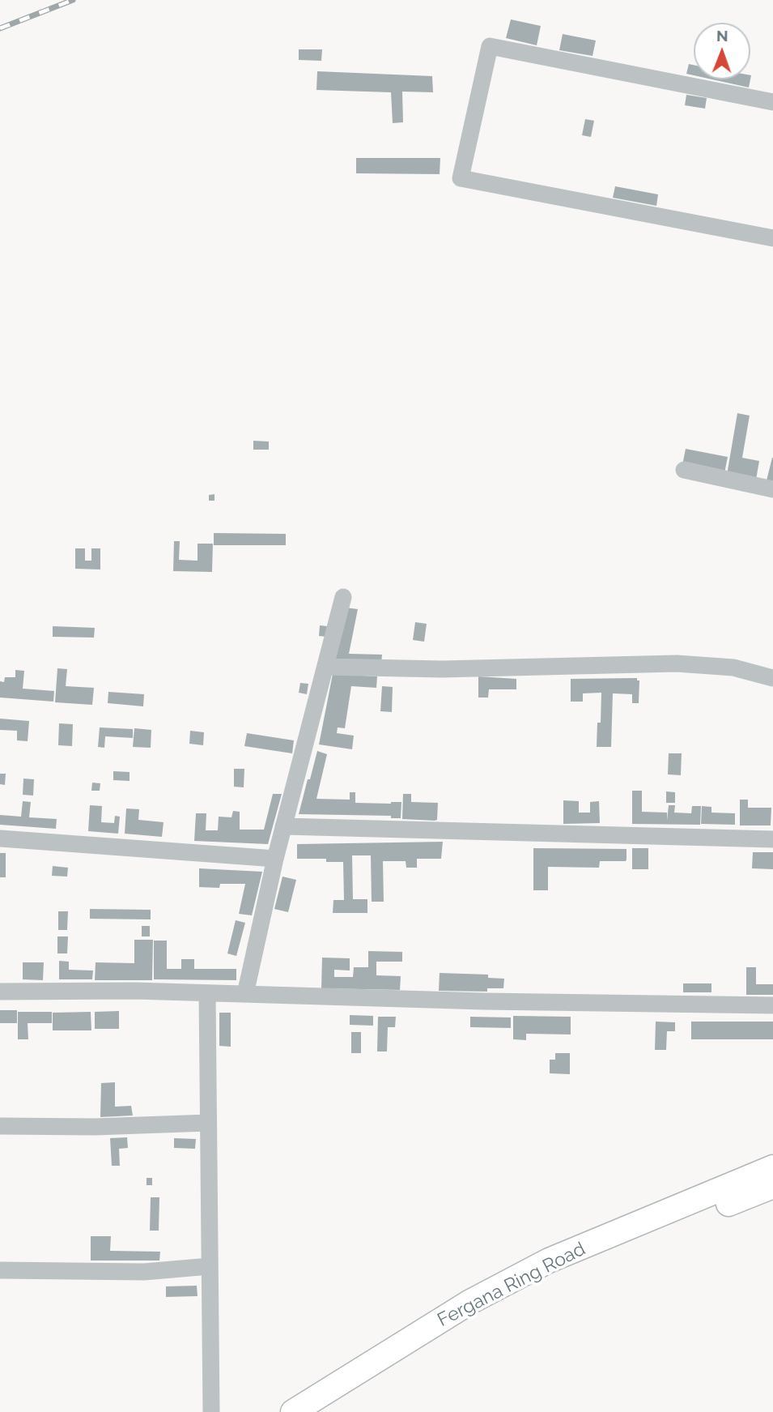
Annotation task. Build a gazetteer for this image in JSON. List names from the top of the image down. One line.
{"streets":{"highway":["Fergana Ring Road"]},"north":"top"}
